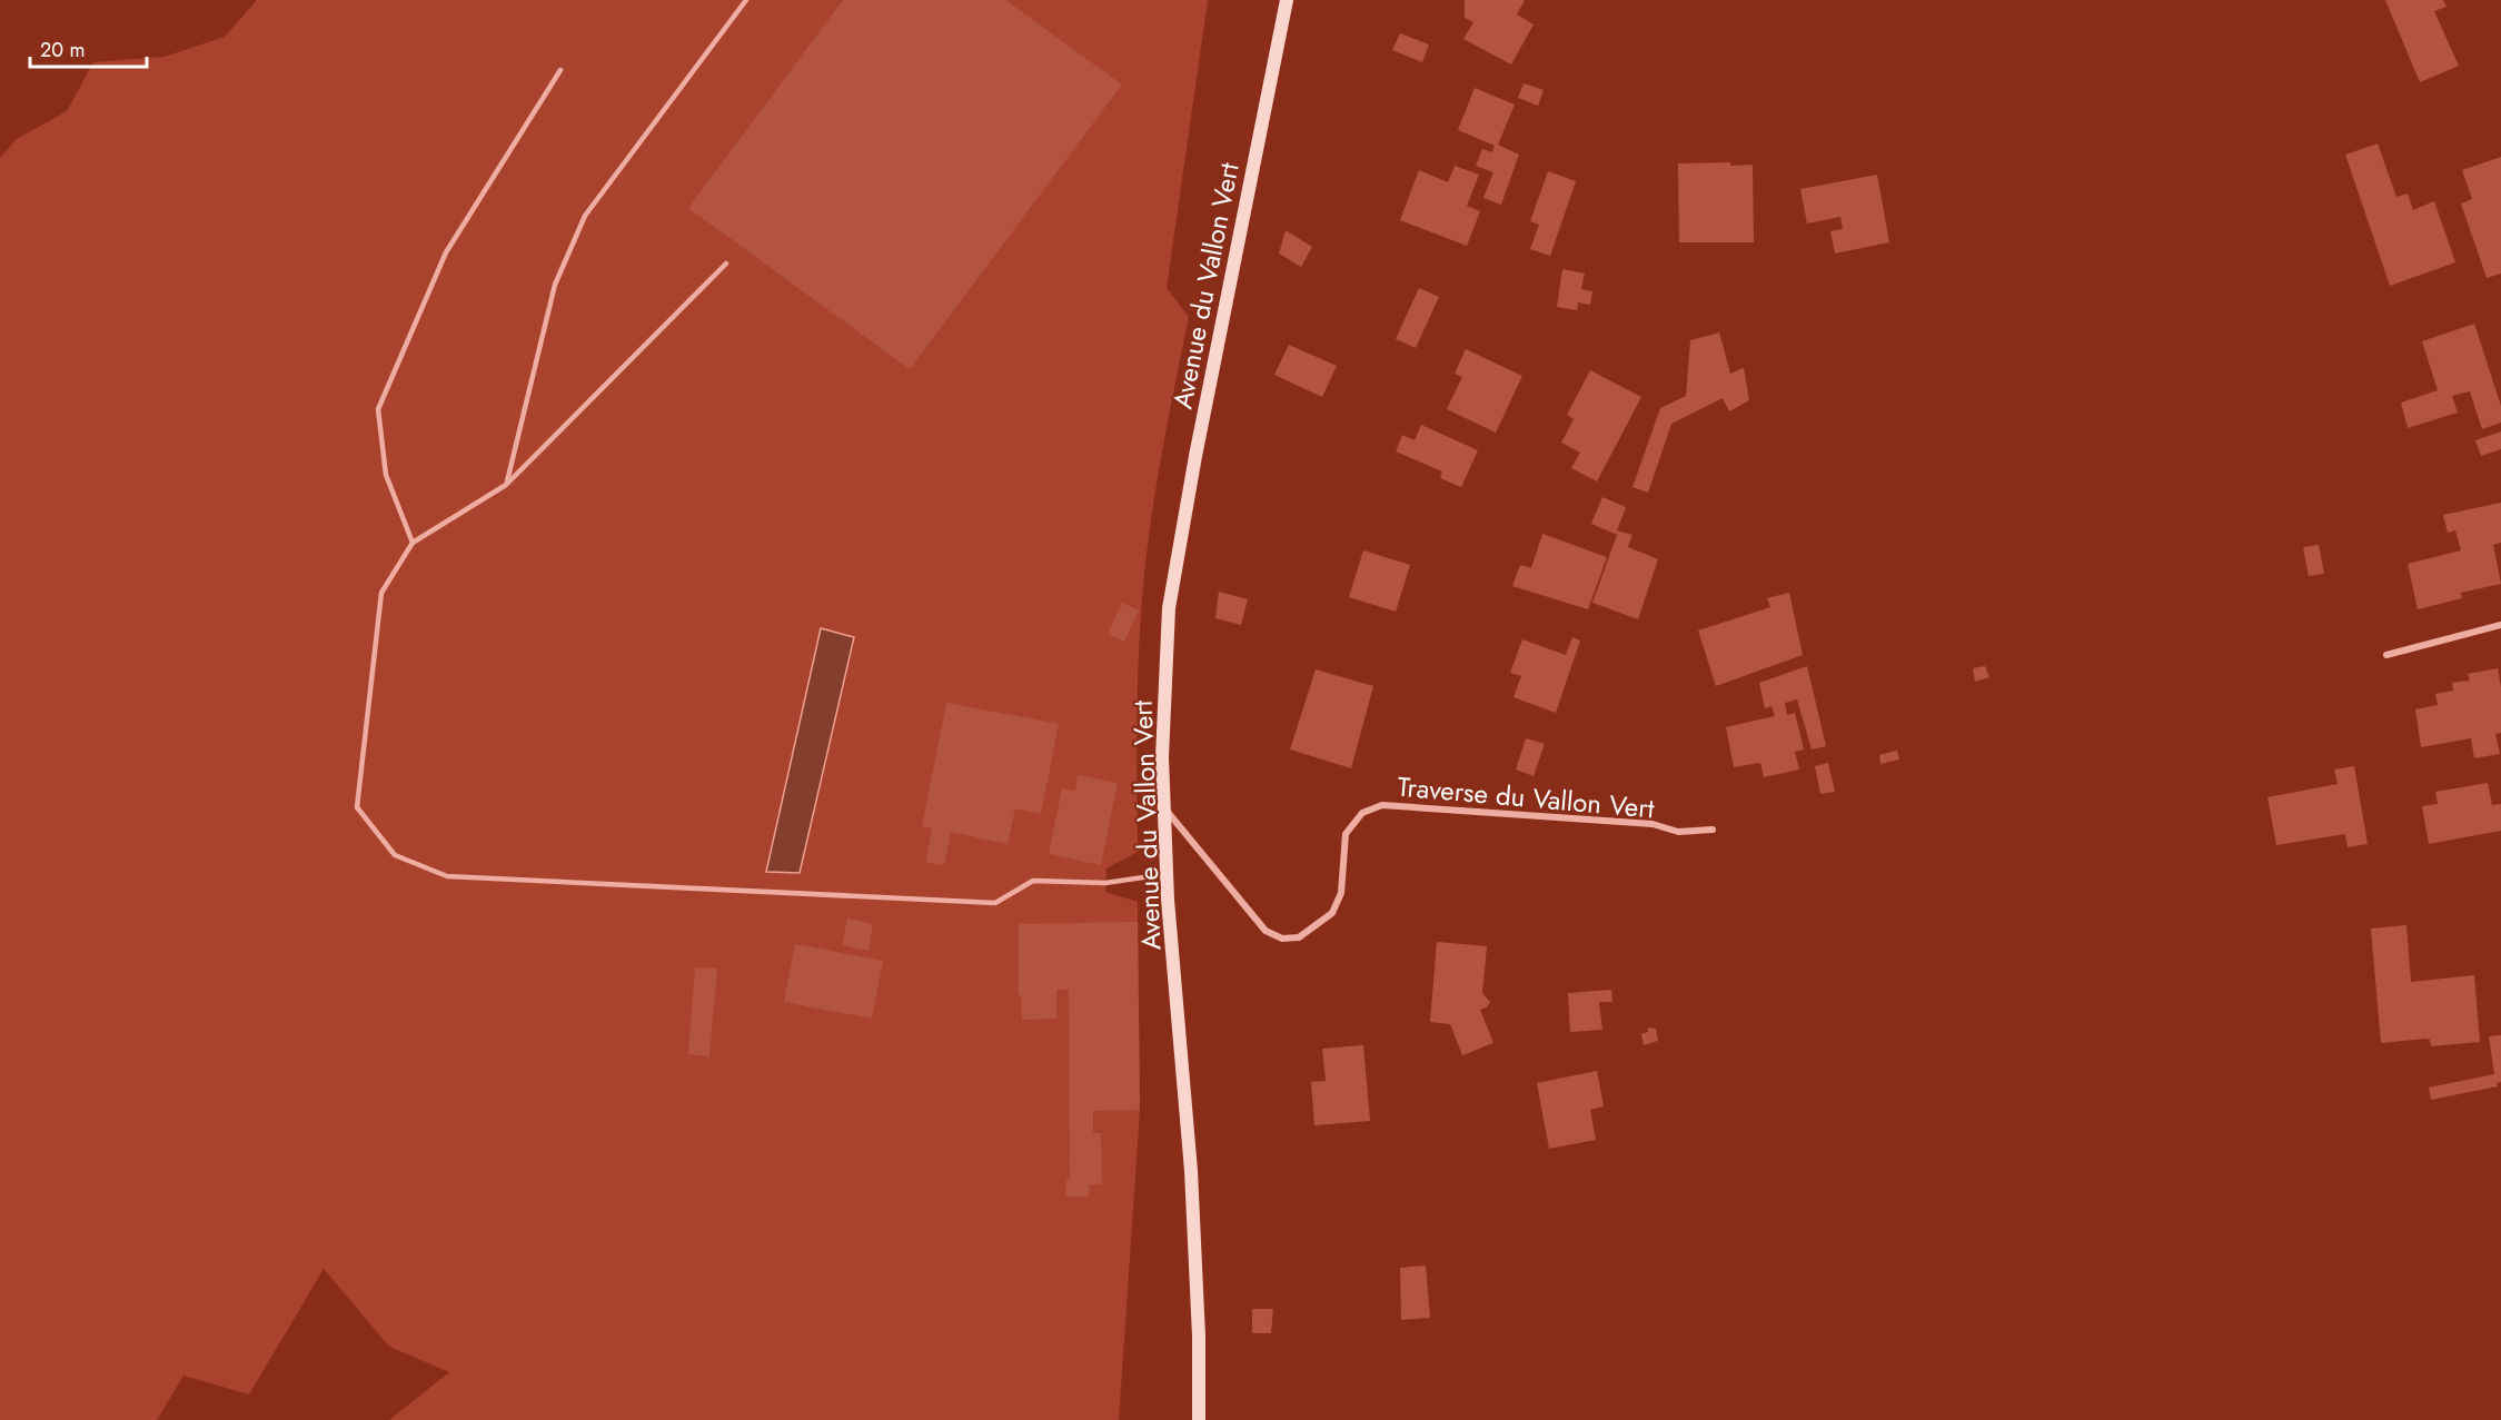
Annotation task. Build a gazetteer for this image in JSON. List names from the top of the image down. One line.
{"streets":{"main road":["Avenue du Vallon Vert"],"street":["Traverse du Vallon Vert"]},"crossings":[["Avenue du Vallon Vert","Traverse du Vallon Vert"]],"scale_bar":"20 m"}
